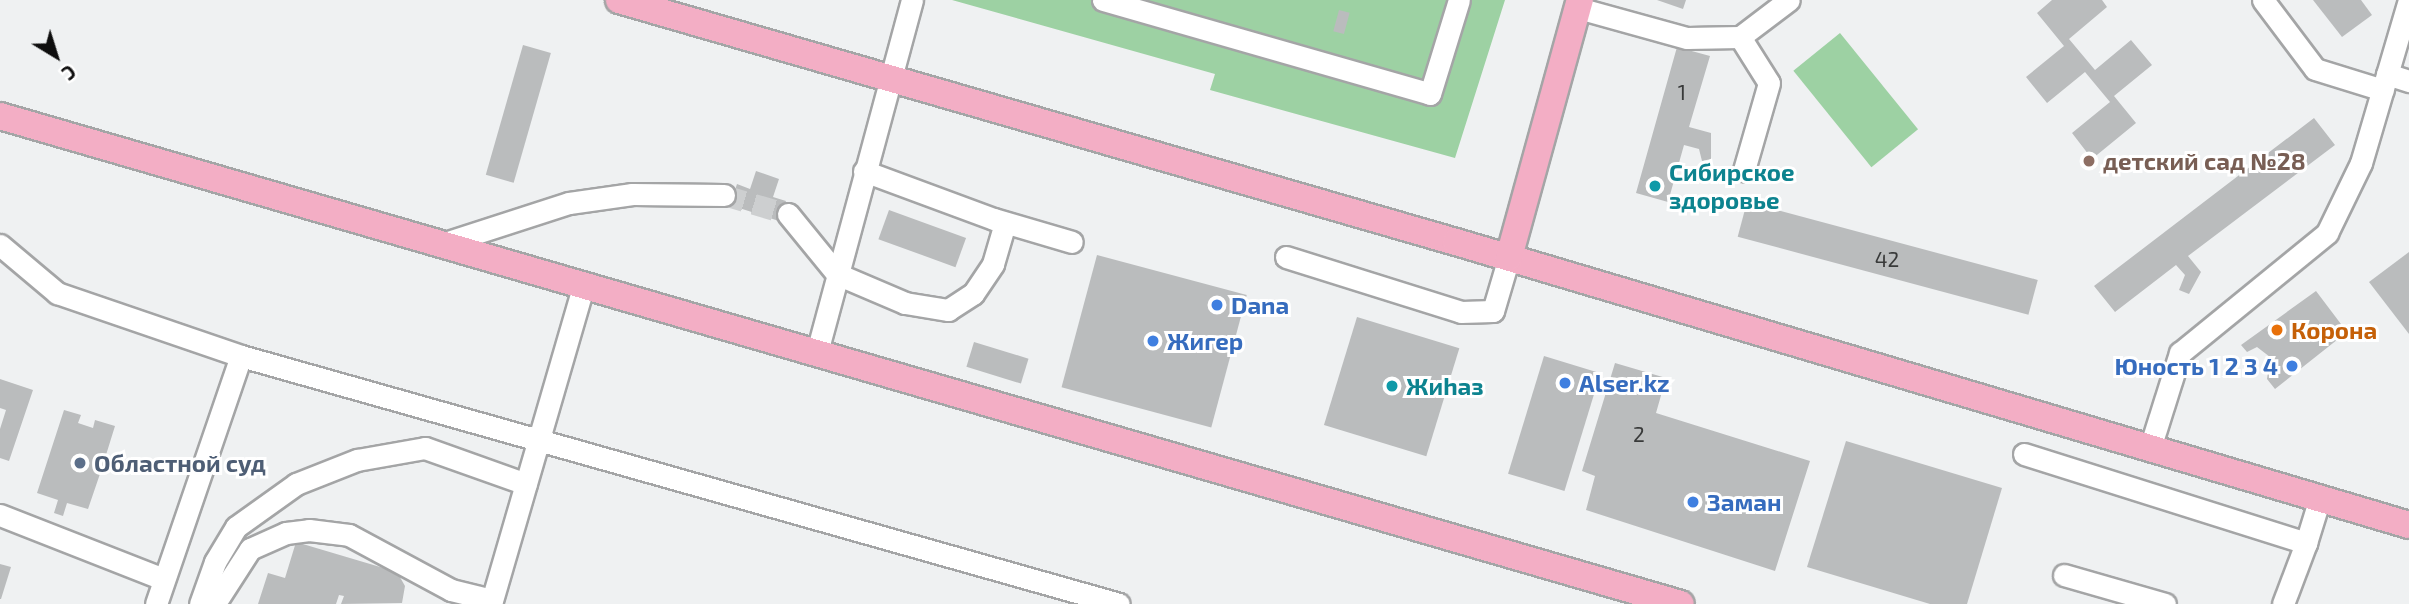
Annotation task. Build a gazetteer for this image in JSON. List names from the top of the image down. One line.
{"places":["детский сад №28","Сибирское здоровье","Dana","Корона","Жигер","Юность 1 2 3 4","Alser.kz","Жиhаз","Областной суд","Заман"],"house_numbers":["1","42","2"],"north":"bottom right"}
